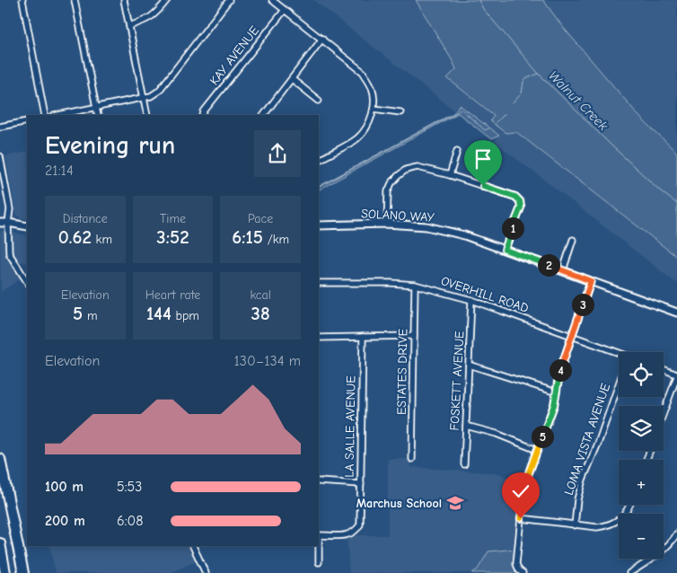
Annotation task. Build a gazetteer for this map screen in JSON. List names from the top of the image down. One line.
{"streets":{"street":["KAY AVENUE","SOLANO WAY","OVERHILL ROAD","ESTATES DRIVE","FOSKETT AVENUE","LA SALLE AVENUE","LOMA VISTA AVENUE"]},"crossings":[["OVERHILL ROAD","ESTATES DRIVE"],["OVERHILL ROAD","FOSKETT AVENUE"]],"water":["Walnut Creek"],"places":{"school or university":["Marchus School"]},"page":{"heading":["Evening run","21:14"],"stats":[["Distance","0.62 km"],["Time","3:52"],["Pace","6:15 /km"],["Elevation","5 m"],["Heart rate","144 bpm"],["kcal","38"]],"pins":["1","2","3","4","5"],"chart":["Elevation","130–134 m"],"map_buttons":["+","−"],"list":[{"name":"100 m","note":"5:53"},{"name":"200 m","note":"6:08"}]}}
